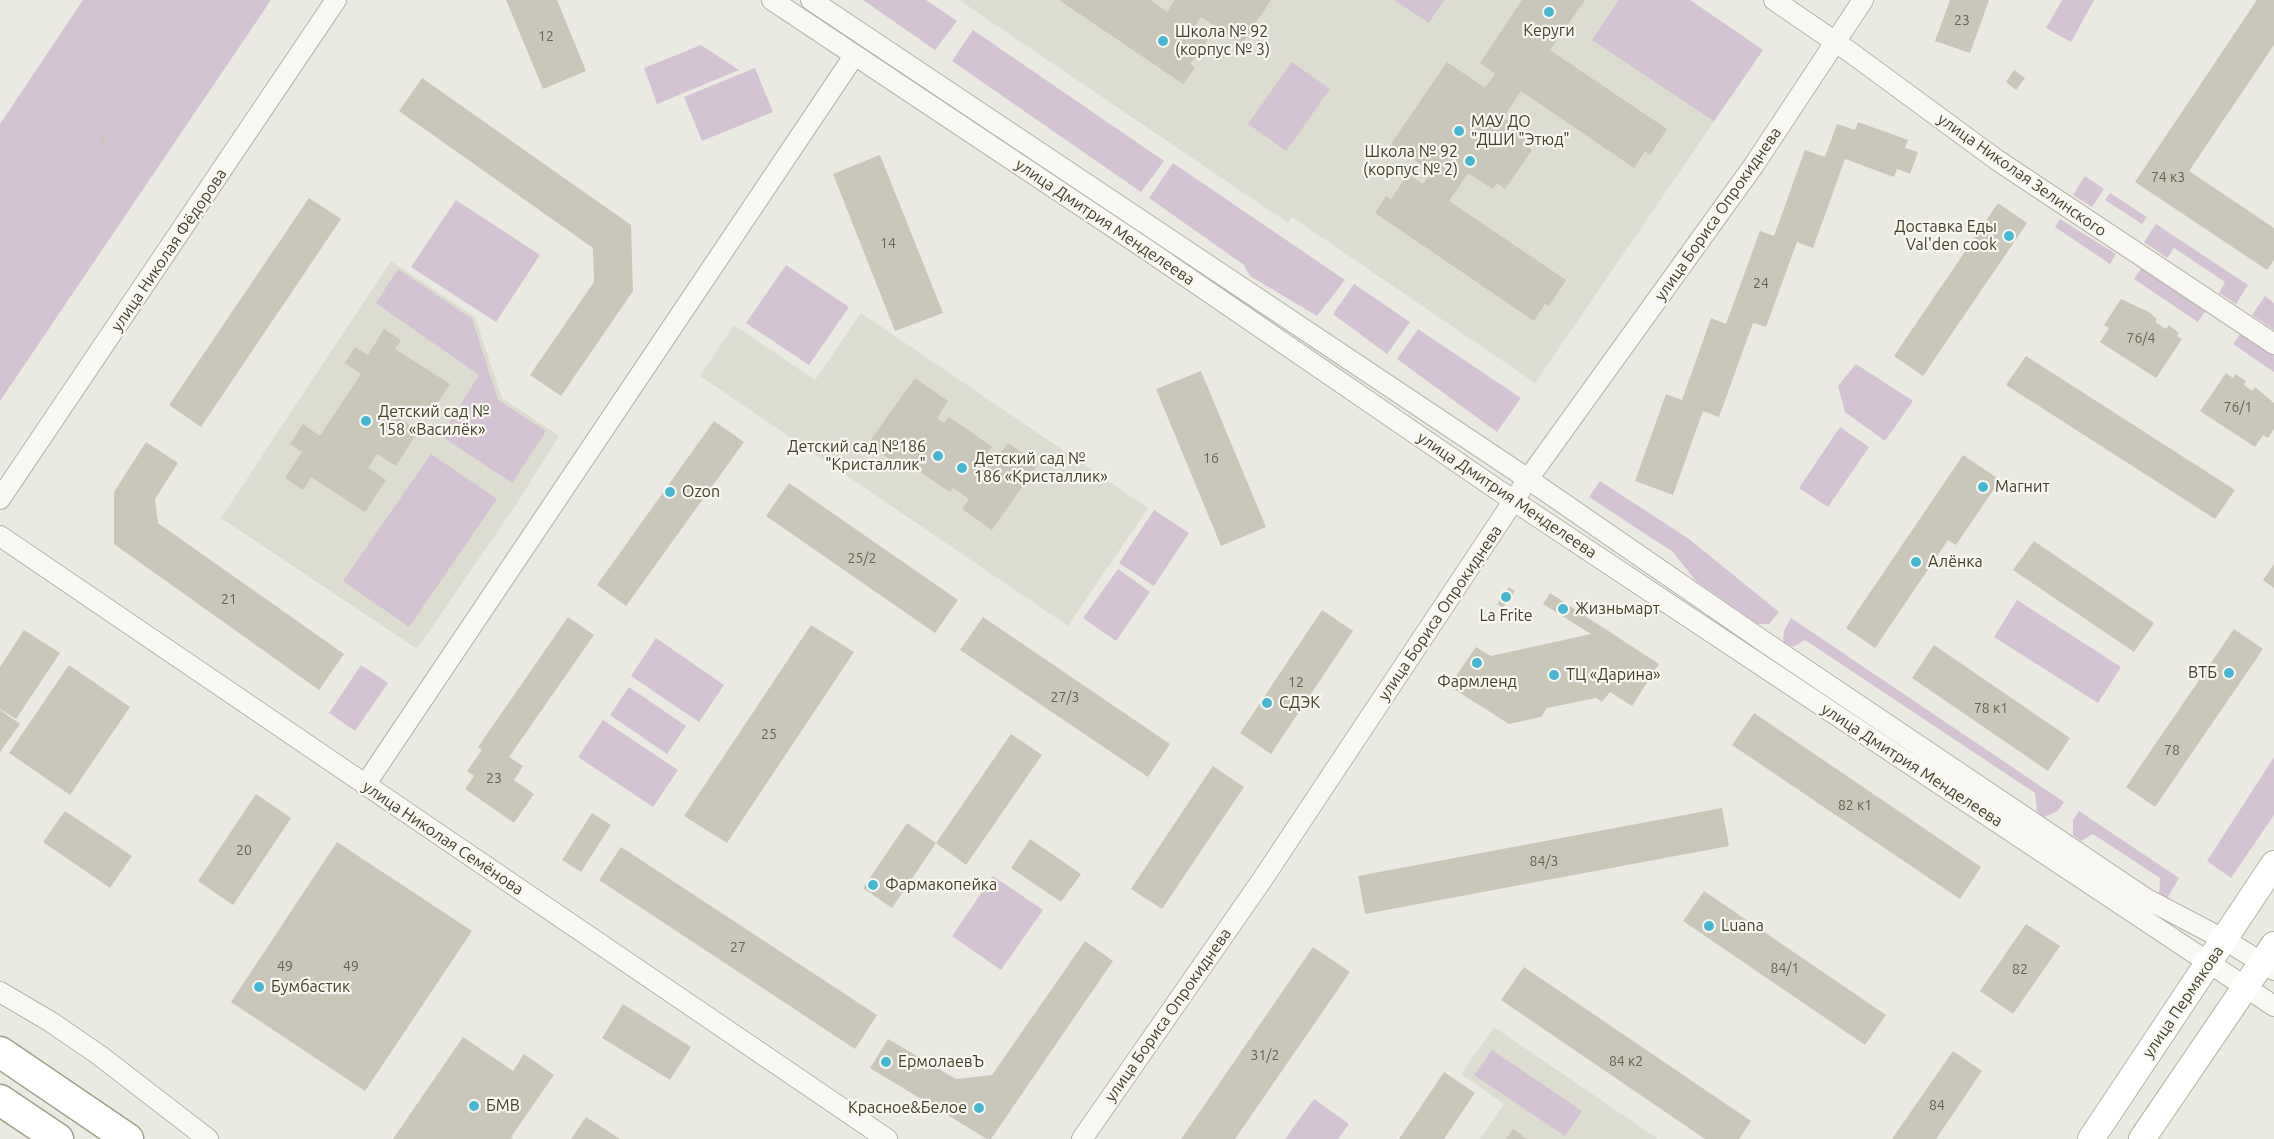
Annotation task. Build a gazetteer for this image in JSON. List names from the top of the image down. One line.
{"streets":{"main road":["улица Пермякова"],"street":["улица Николая Зелинского","улица Бориса Опрокиднева","улица Дмитрия Менделеева","улица Николая Фёдорова","улица Николая Семёнова"]},"crossings":[["улица Николая Зелинского","улица Бориса Опрокиднева"],["улица Бориса Опрокиднева","улица Дмитрия Менделеева"],["улица Дмитрия Менделеева","улица Пермякова"]],"places":["Керуги","Школа № 92 (корпус № 3)","МАУ ДО \"ДШИ \"Этюд\"","Школа № 92 (корпус № 2)","Доставка Еды Val'den cook","Детский сад № 158 «Василёк»","Детский сад №186 \"Кристаллик\"","Детский сад № 186 «Кристаллик»","Магнит","Ozon","Алёнка","La Frite","Жизньмарт","Фармленд","ВТБ","ТЦ «Дарина»","СДЭК","Фармакопейка","Luana","Бумбастик","ЕрмолаевЪ","БМВ","Красное&Белое"],"house_numbers":["23","12","74 к3","14","24","76/4","76/1","16","25/2","21","12","27/3","78 к1","25","78","23","82 к1","20","84/3","27","49","49","84/1","82","31/2","84 к2","84"]}
